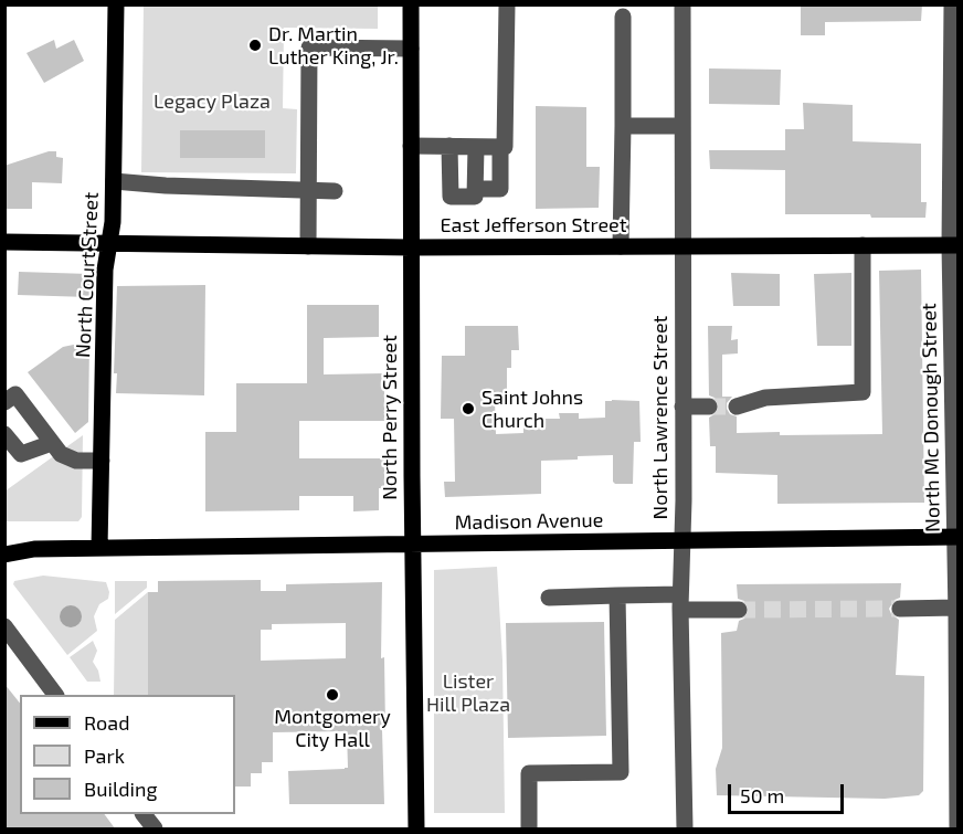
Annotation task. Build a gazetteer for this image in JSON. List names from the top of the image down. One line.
{"streets":{"main road":["East Jefferson Street","North Court Street","North Perry Street","Madison Avenue"],"street":["North Lawrence Street","North Mc Donough Street"]},"crossings":[["East Jefferson Street","North Court Street"],["East Jefferson Street","North Perry Street"],["East Jefferson Street","North Lawrence Street"],["East Jefferson Street","North Mc Donough Street"],["North Court Street","Madison Avenue"],["North Perry Street","Madison Avenue"],["North Lawrence Street","Madison Avenue"],["North Mc Donough Street","Madison Avenue"]],"parks":["Legacy Plaza","Lister Hill Plaza"],"places":["Dr. Martin Luther King, Jr.","Saint Johns Church","Montgomery City Hall"],"legend":["Road","Park","Building"],"scale_bar":"50 m"}
